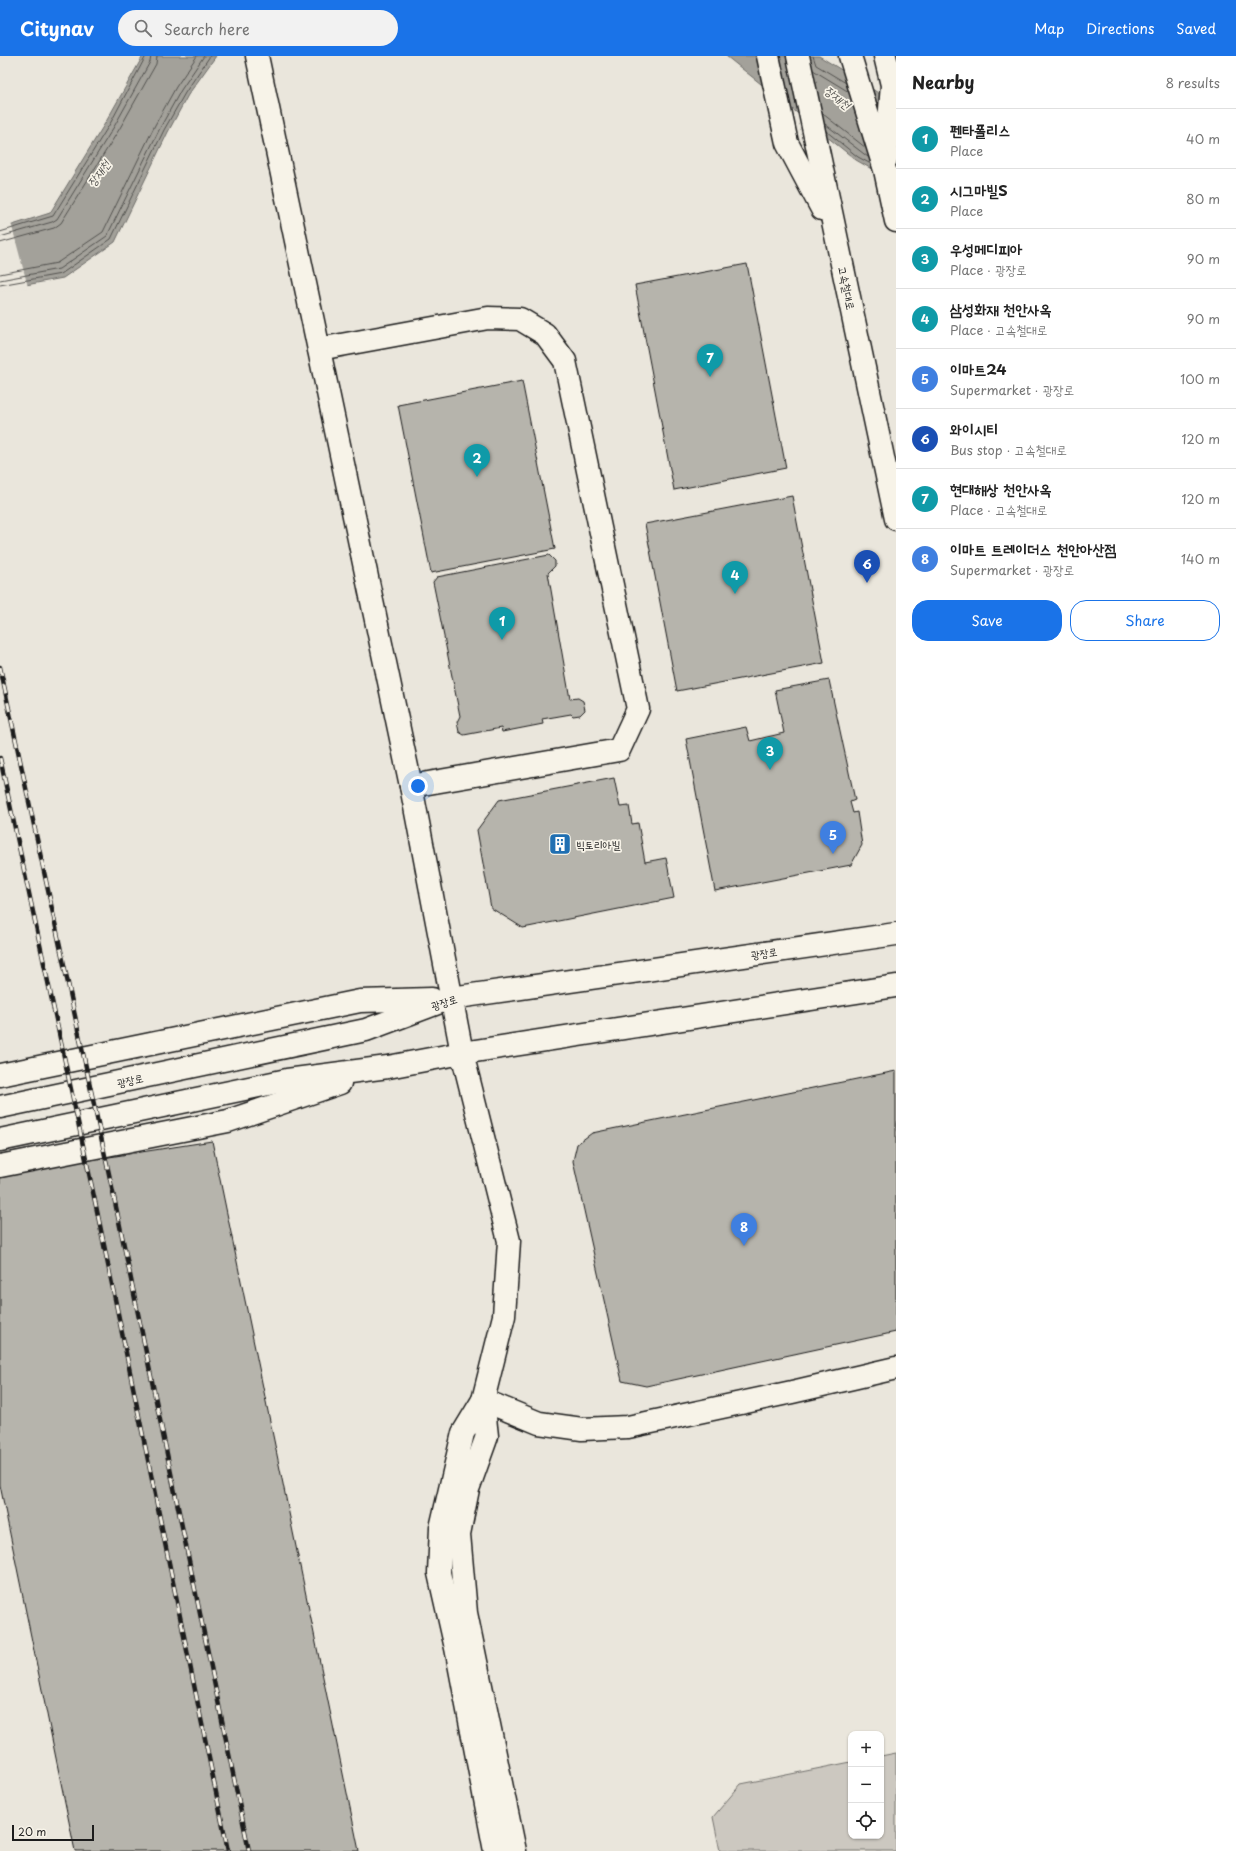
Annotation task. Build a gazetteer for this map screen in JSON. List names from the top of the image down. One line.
{"streets":{"main road":["고속철대로","광장로"]},"water":["장재천"],"places":{"building":["빅토리아빌"]},"scale_bar":"20 m","page":{"header":"Citynav","search":"Search here","nav":["Map","Directions","Saved"],"heading":["Nearby","8 results"],"list":[{"mark":"1","name":"펜타폴리스","note":"Place","value":"40 m"},{"mark":"2","name":"시그마빌S","note":"Place","value":"80 m"},{"mark":"3","name":"우성메디피아","note":"Place · 광장로","value":"90 m"},{"mark":"4","name":"삼성화재 천안사옥","note":"Place · 고속철대로","value":"90 m"},{"mark":"5","name":"이마트24","note":"Supermarket · 광장로","value":"100 m"},{"mark":"6","name":"와이시티","note":"Bus stop · 고속철대로","value":"120 m"},{"mark":"7","name":"현대해상 천안사옥","note":"Place · 고속철대로","value":"120 m"},{"mark":"8","name":"이마트 트레이더스 천안아산점","note":"Supermarket · 광장로","value":"140 m"}],"pins":["7","2","6","4","1","3","5","8"],"buttons":["Save","Share"],"map_buttons":["+","−"],"scale":"20 m"}}
